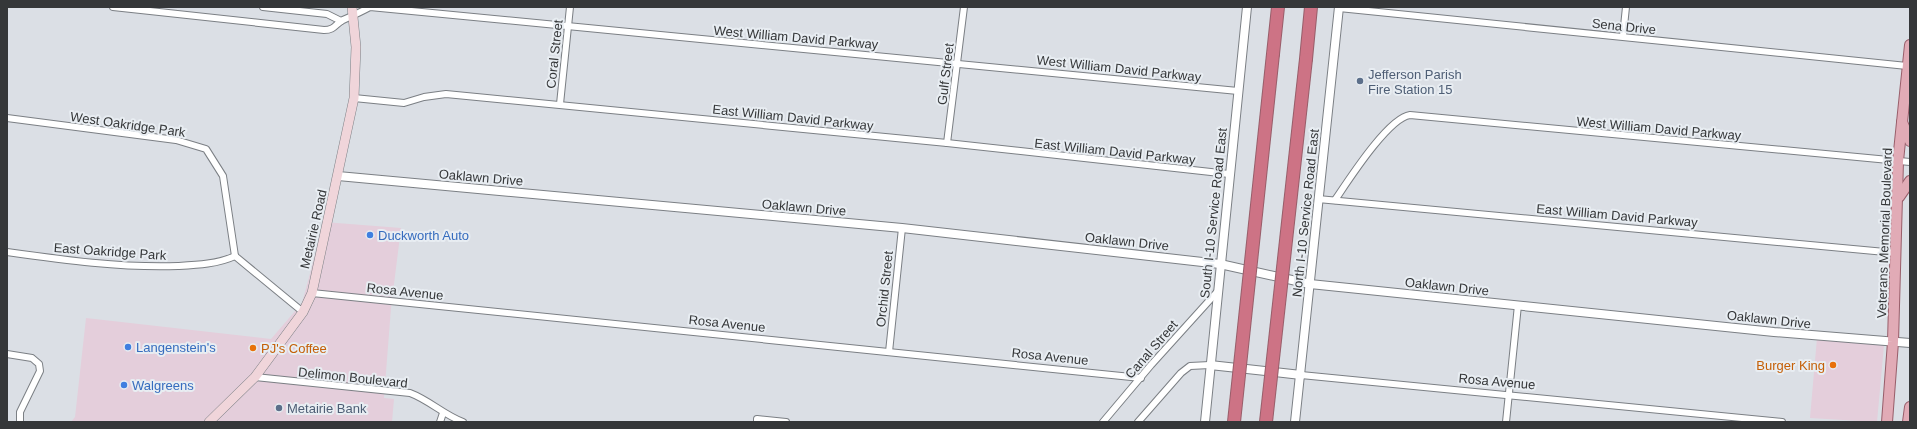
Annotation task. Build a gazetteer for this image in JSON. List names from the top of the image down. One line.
{"streets":{"main road":["Metairie Road","Veterans Memorial Boulevard"],"street":["Sena Drive","West William David Parkway","Coral Street","Gulf Street","East William David Parkway","West Oakridge Park","Oaklawn Drive","South I-10 Service Road East","North I-10 Service Road East","East Oakridge Park","Orchid Street","Rosa Avenue","Canal Street","Delimon Boulevard"]},"crossings":[["Sena Drive","North I-10 Service Road East"],["Sena Drive","Veterans Memorial Boulevard"],["West William David Parkway","Coral Street"],["West William David Parkway","Gulf Street"],["West William David Parkway","East William David Parkway"],["West William David Parkway","South I-10 Service Road East"],["West William David Parkway","Metairie Road"],["West William David Parkway","Veterans Memorial Boulevard"],["Coral Street","East William David Parkway"],["Gulf Street","East William David Parkway"],["East William David Parkway","South I-10 Service Road East"],["East William David Parkway","Metairie Road"],["East William David Parkway","Veterans Memorial Boulevard"],["West Oakridge Park","East Oakridge Park"],["Oaklawn Drive","South I-10 Service Road East"],["Oaklawn Drive","North I-10 Service Road East"],["Oaklawn Drive","Metairie Road"],["Oaklawn Drive","Veterans Memorial Boulevard"],["Oaklawn Drive","Orchid Street"],["South I-10 Service Road East","Rosa Avenue"],["South I-10 Service Road East","Canal Street"],["North I-10 Service Road East","Rosa Avenue"],["Metairie Road","Rosa Avenue"],["Metairie Road","Delimon Boulevard"],["Orchid Street","Rosa Avenue"],["Rosa Avenue","Canal Street"]],"places":["Jefferson Parish Fire Station 15","Duckworth Auto","Langenstein's","PJ's Coffee","Burger King","Walgreens","Metairie Bank"]}
